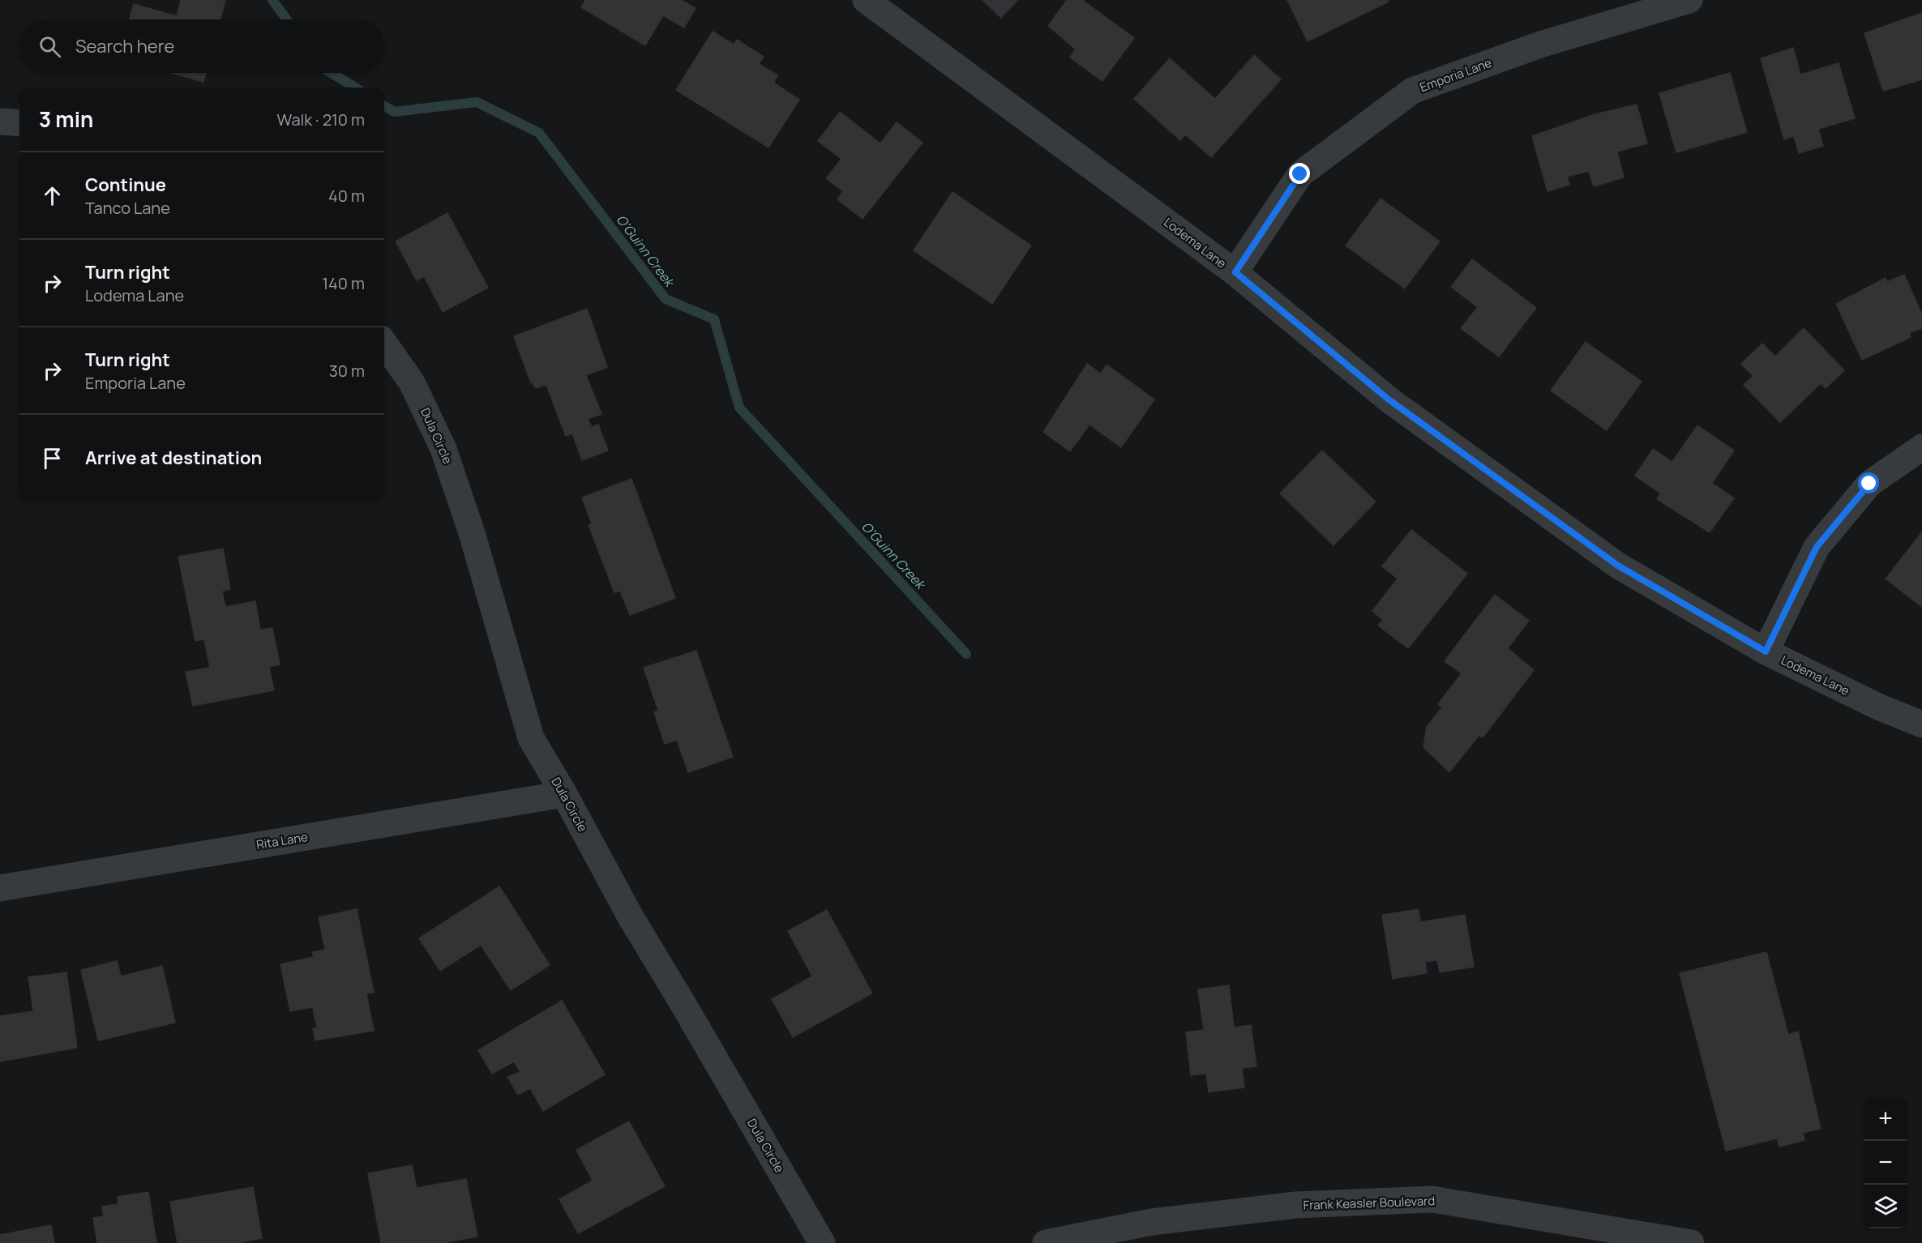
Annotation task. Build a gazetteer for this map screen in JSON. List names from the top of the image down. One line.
{"streets":{"street":["Emporia Lane","Lodema Lane","Dula Circle","Rita Lane","Frank Keasler Boulevard"]},"crossings":[["Emporia Lane","Lodema Lane"],["Dula Circle","Rita Lane"]],"water":["O'Guinn Creek"],"page":{"search":"Search here","heading":["3 min","Walk · 210 m"],"list":[["Continue","Tanco Lane","40 m"],["Turn right","Lodema Lane","140 m"],["Turn right","Emporia Lane","30 m"],"Arrive at destination"],"map_buttons":["+","−"]}}
